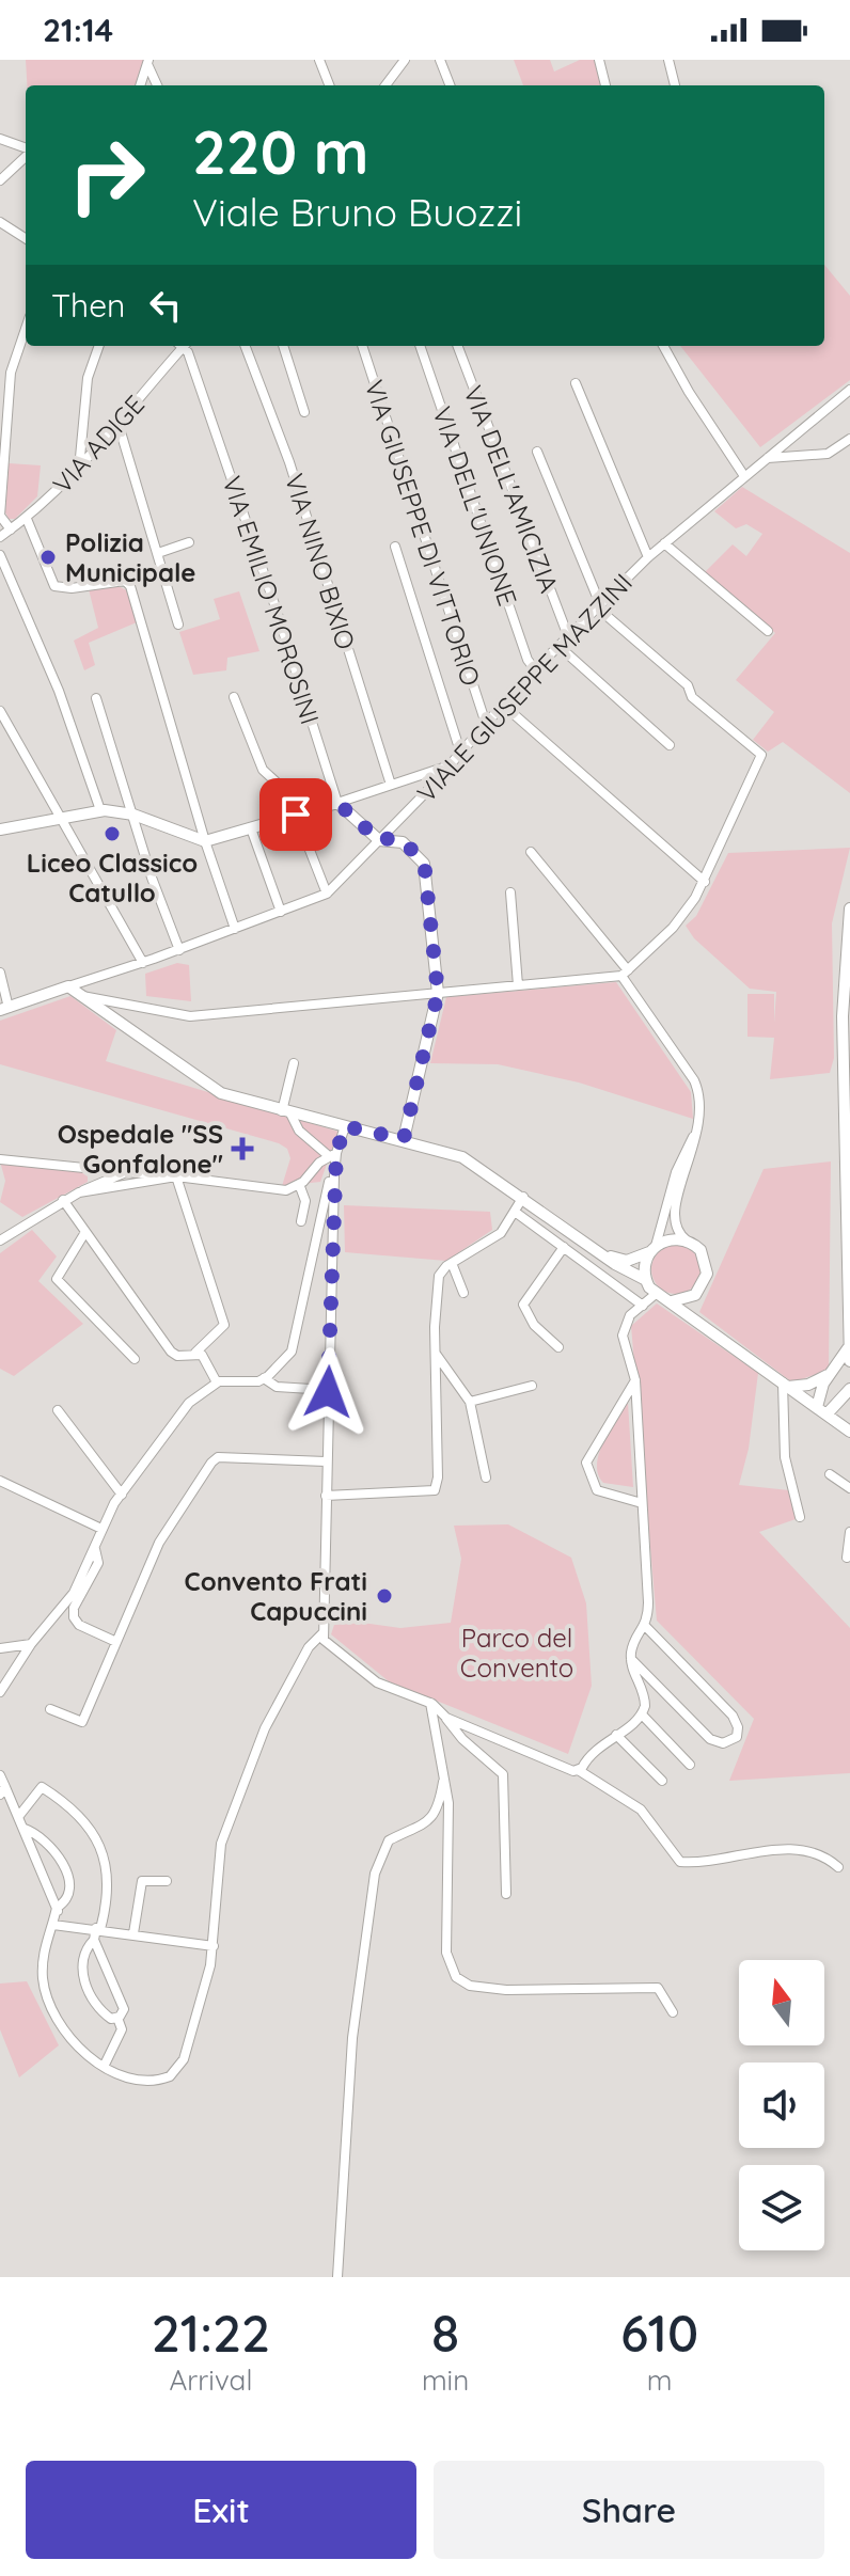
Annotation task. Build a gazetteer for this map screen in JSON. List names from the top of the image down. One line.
{"streets":{"street":["VIA ADIGE","VIA DELL'AMICIZIA","VIA DELL'UNIONE","VIA GIUSEPPE DI VITTORIO","VIA NINO BIXIO","VIA EMILIO MOROSINI","VIALE GIUSEPPE MAZZINI"]},"crossings":[["VIA DELL'AMICIZIA","VIALE GIUSEPPE MAZZINI"],["VIA DELL'UNIONE","VIALE GIUSEPPE MAZZINI"],["VIA GIUSEPPE DI VITTORIO","VIALE GIUSEPPE MAZZINI"]],"parks":["Parco del Convento"],"places":{"other":["Polizia Municipale","Liceo Classico Catullo","Convento Frati Capuccini"],"health":["Ospedale \"SS Gonfalone\""]},"north":"top","page":{"status":"21:14","turn":["220 m","Viale Bruno Buozzi"],"then":"Then","eta":["21:22","Arrival","8","min","610","m"],"buttons":["Exit","Share"]}}
